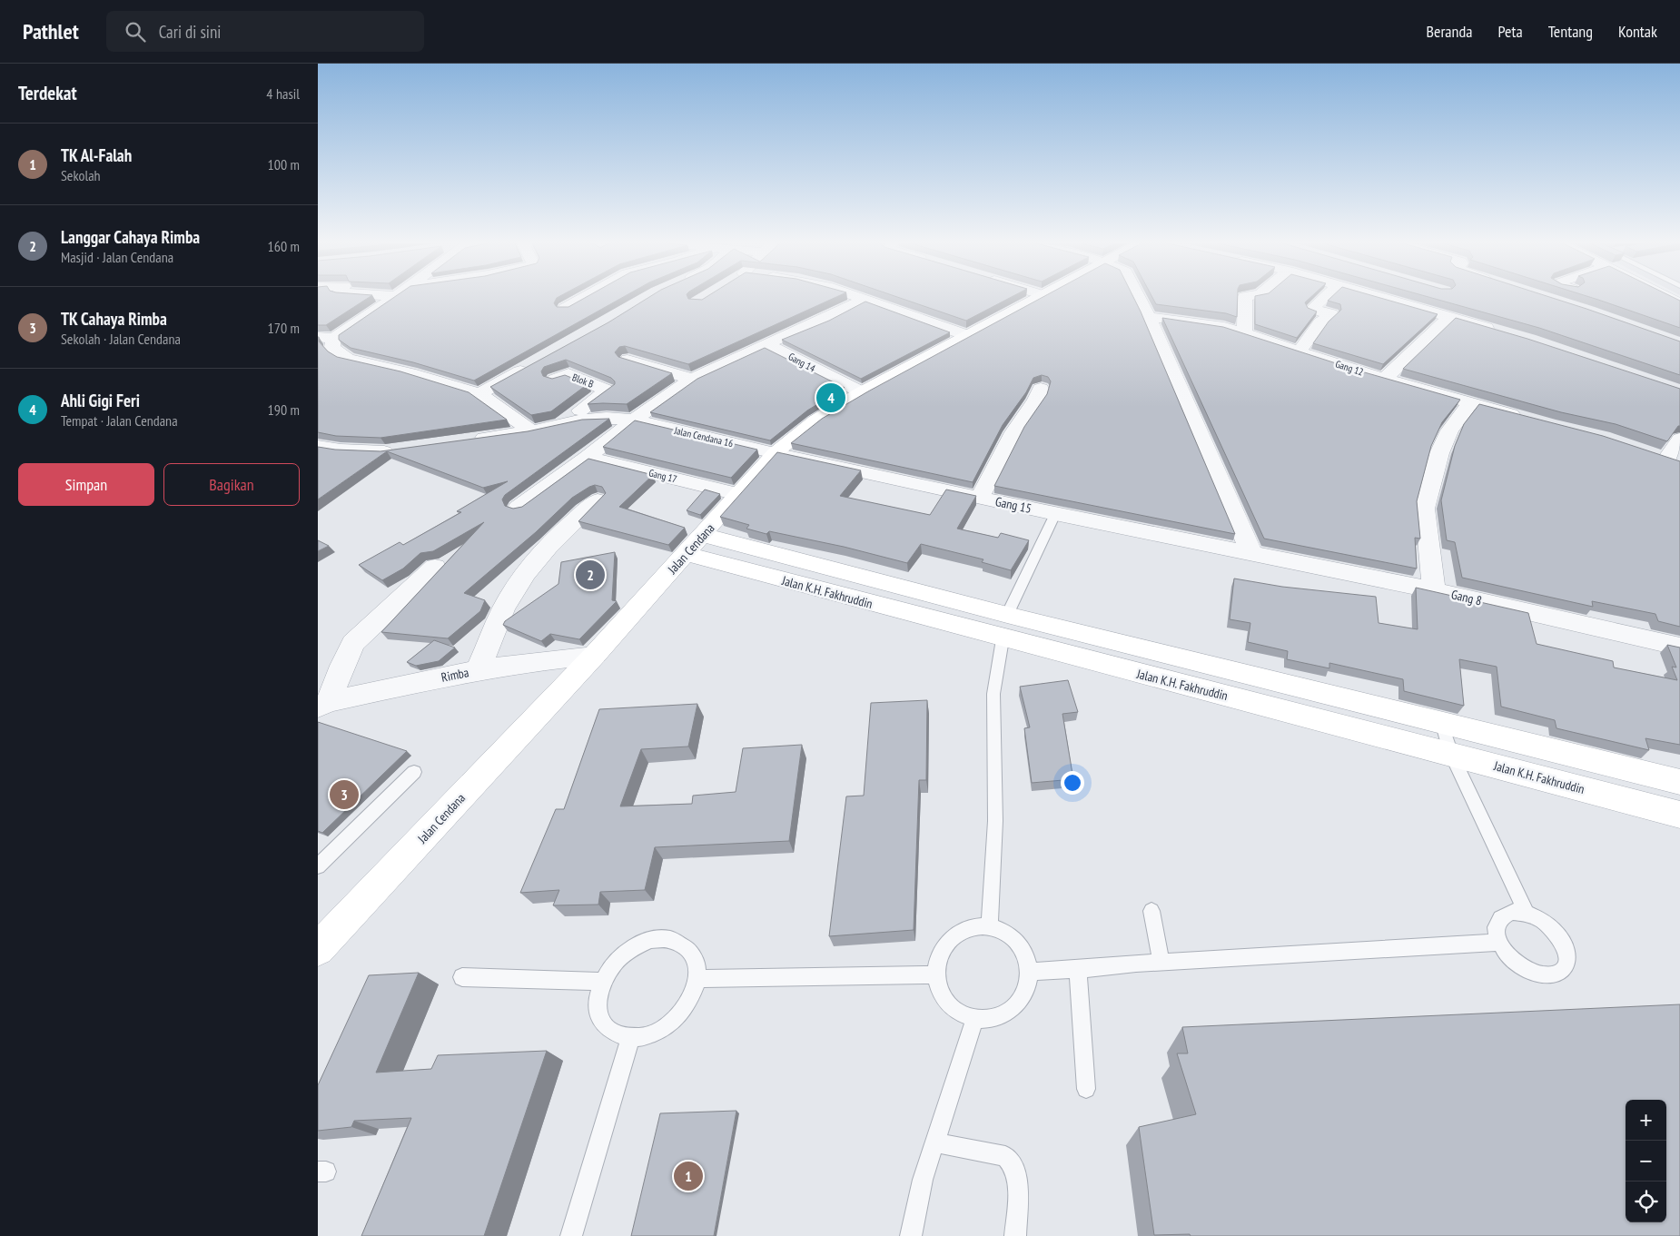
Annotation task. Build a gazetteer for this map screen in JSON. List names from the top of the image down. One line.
{"streets":{"street":["Gang 14","Gang 12","Blok B","Jalan Cendana 16","Gang 17","Gang 15","Jalan Cendana","Jalan K.H. Fakhruddin","Gang 8","Rimba"]},"crossings":[["Gang 14","Jalan Cendana"],["Blok B","Jalan Cendana 16"],["Jalan Cendana 16","Gang 15"],["Jalan Cendana 16","Jalan Cendana"],["Gang 17","Jalan Cendana"],["Gang 15","Jalan Cendana"],["Gang 15","Gang 8"],["Jalan Cendana","Jalan K.H. Fakhruddin"],["Jalan Cendana","Rimba"]],"page":{"header":"Pathlet","search":"Cari di sini","nav":["Beranda","Peta","Tentang","Kontak"],"heading":["Terdekat","4 hasil"],"list":[{"mark":"1","name":"TK Al-Falah","note":"Sekolah","value":"100 m"},{"mark":"2","name":"Langgar Cahaya Rimba","note":"Masjid · Jalan Cendana","value":"160 m"},{"mark":"3","name":"TK Cahaya Rimba","note":"Sekolah · Jalan Cendana","value":"170 m"},{"mark":"4","name":"Ahli Gigi Feri","note":"Tempat · Jalan Cendana","value":"190 m"}],"pins":["4","2","3","1"],"buttons":["Simpan","Bagikan"],"map_buttons":["+","−"]}}
